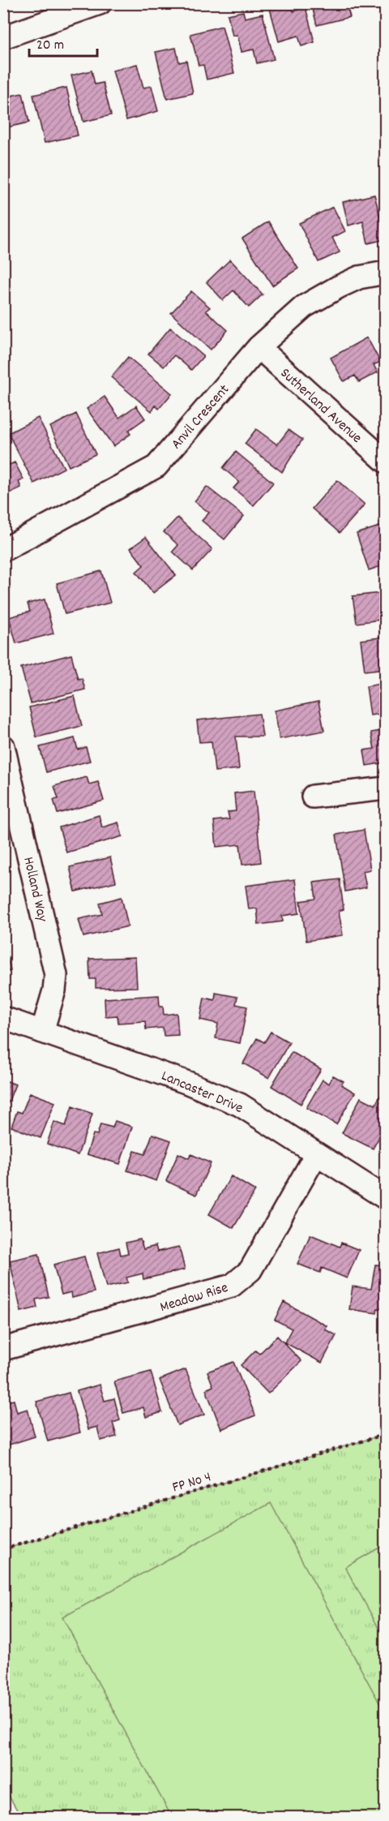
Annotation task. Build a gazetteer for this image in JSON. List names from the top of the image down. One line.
{"streets":{"street":["Sutherland Avenue","Anvil Crescent","Holland Way","Lancaster Drive","Meadow Rise"],"path":["FP No 4"]},"crossings":[["Sutherland Avenue","Anvil Crescent"],["Holland Way","Lancaster Drive"],["Lancaster Drive","Meadow Rise"]],"scale_bar":"20 m"}
